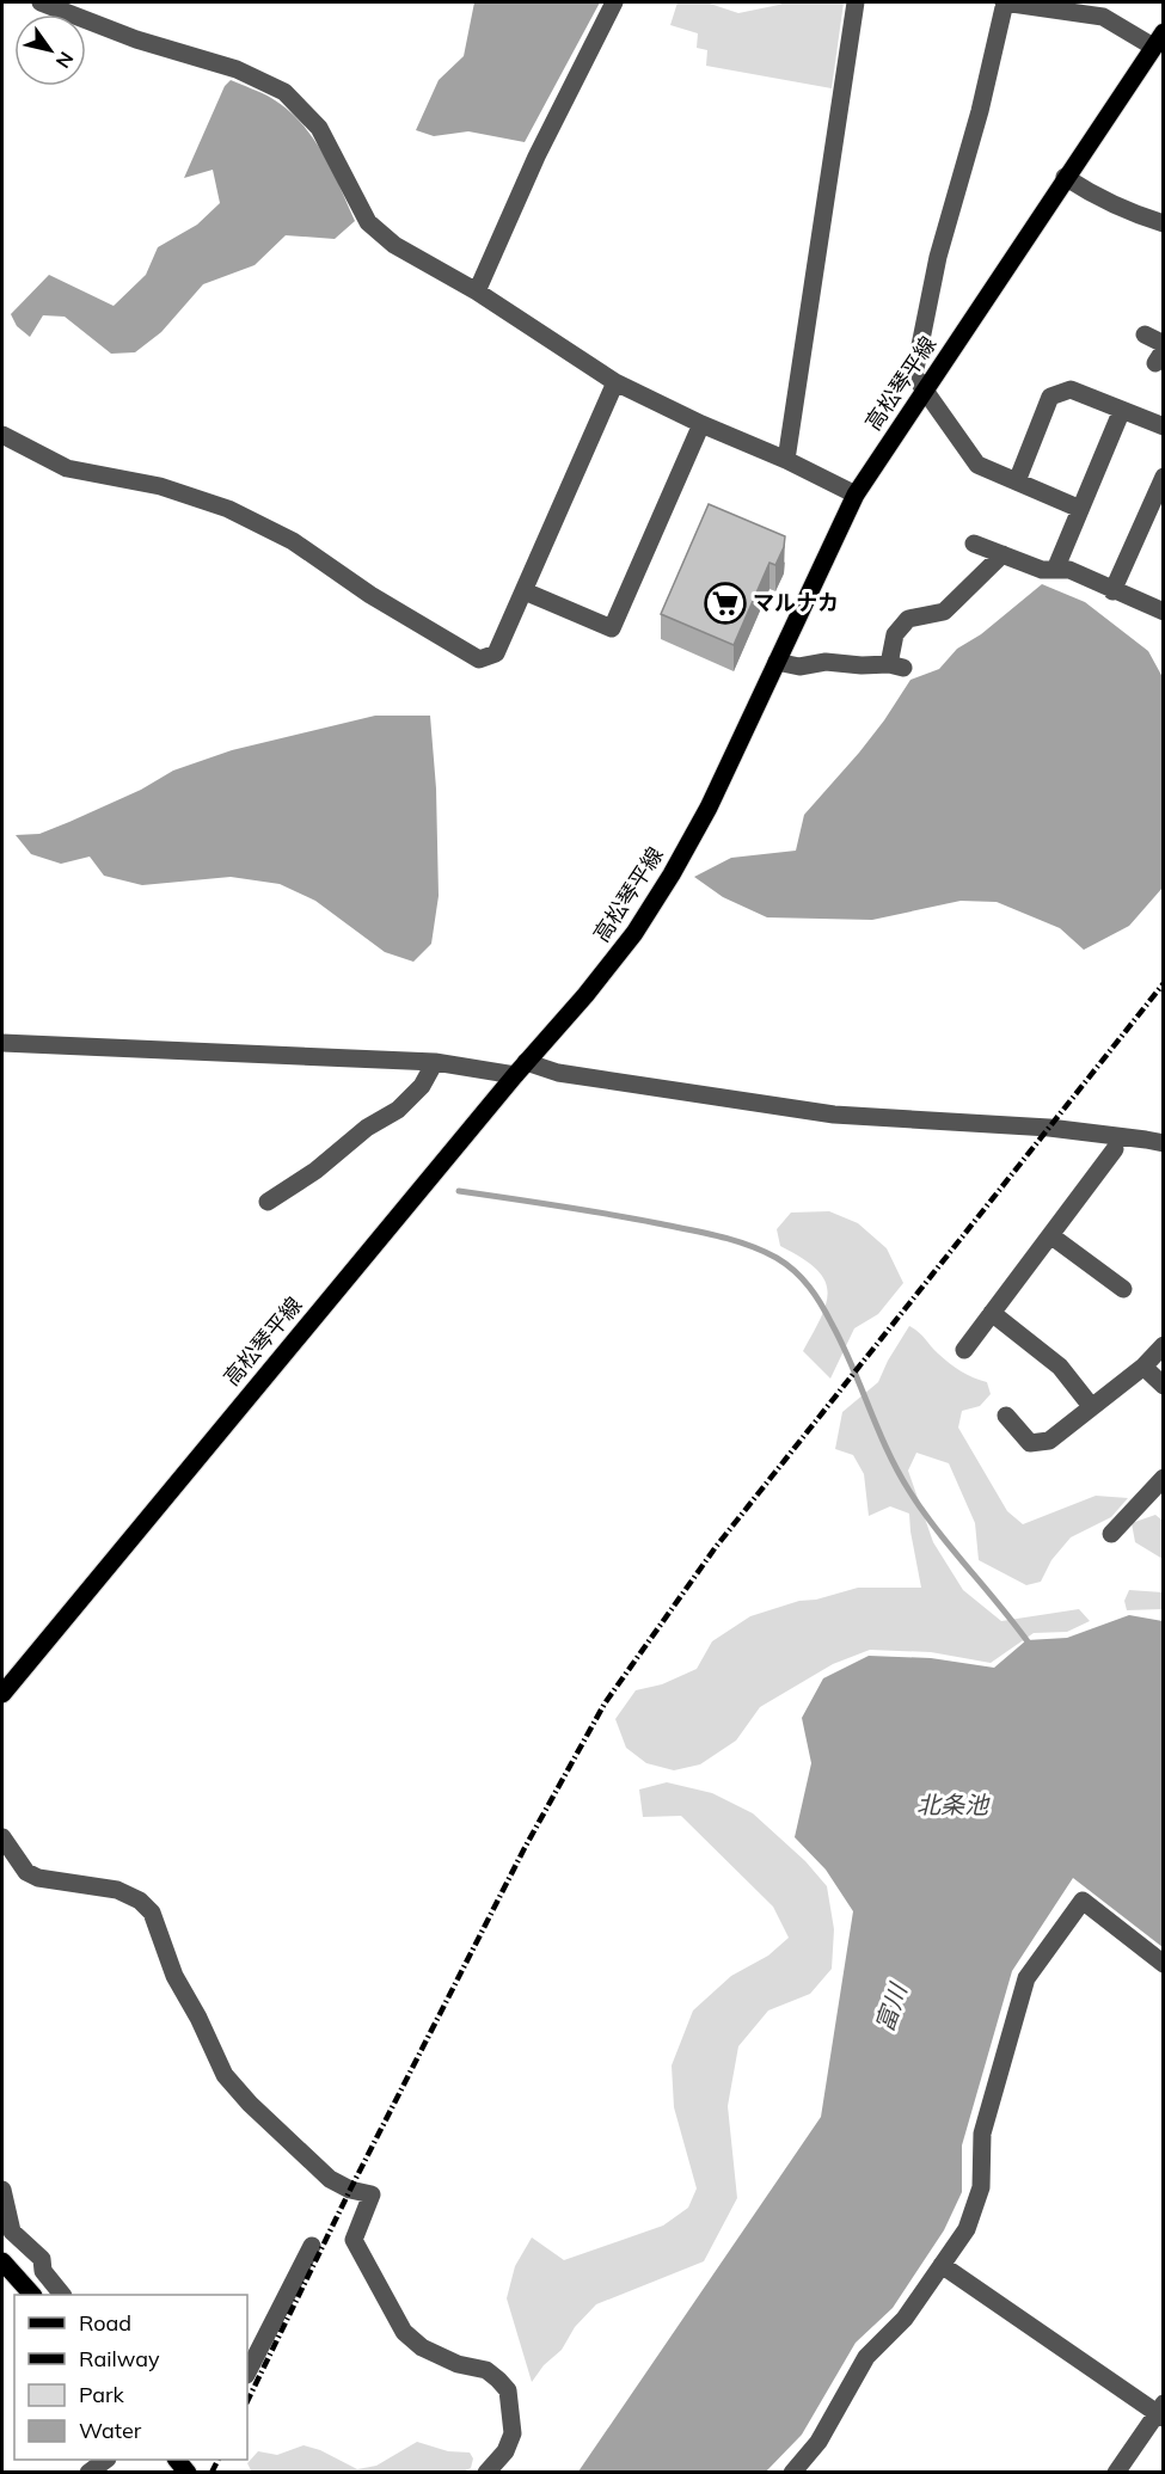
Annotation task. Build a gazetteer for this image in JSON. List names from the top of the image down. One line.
{"streets":{"main road":["高松琴平線"]},"water":["北条池","富川"],"places":{"supermarket":["マルナカ"]},"legend":["Road","Railway","Park","Water"],"north":"bottom right"}
